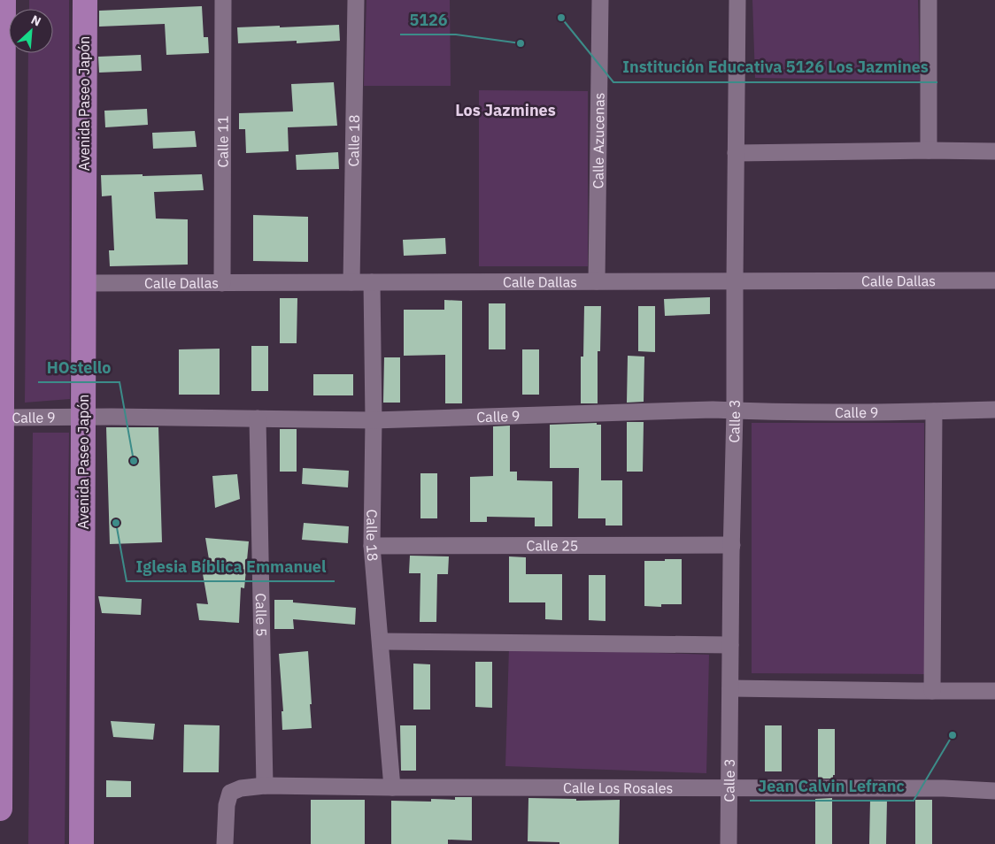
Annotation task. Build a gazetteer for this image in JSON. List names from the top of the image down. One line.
{"streets":{"main road":["Avenida Paseo Japón"],"street":["Calle 18","Calle Azucenas","Calle 11","Calle Dallas","Calle 9","Calle 3","Calle 25","Calle 5","Calle Los Rosales"]},"crossings":[["Avenida Paseo Japón","Calle Dallas"],["Avenida Paseo Japón","Calle 9"],["Calle 18","Calle Dallas"],["Calle 18","Calle 9"],["Calle 18","Calle 25"],["Calle 18","Calle Los Rosales"],["Calle Azucenas","Calle Dallas"],["Calle 11","Calle Dallas"],["Calle Dallas","Calle 3"],["Calle 9","Calle 3"],["Calle 9","Calle 5"],["Calle 3","Calle 25"],["Calle 3","Calle Los Rosales"],["Calle 5","Calle Los Rosales"]],"districts":["Los Jazmines"],"places":["Institución Educativa 5126 Los Jazmines","5126","HOstello","Iglesia Bíblica Emmanuel","Jean Calvin Lefranc"],"north":"top right"}
